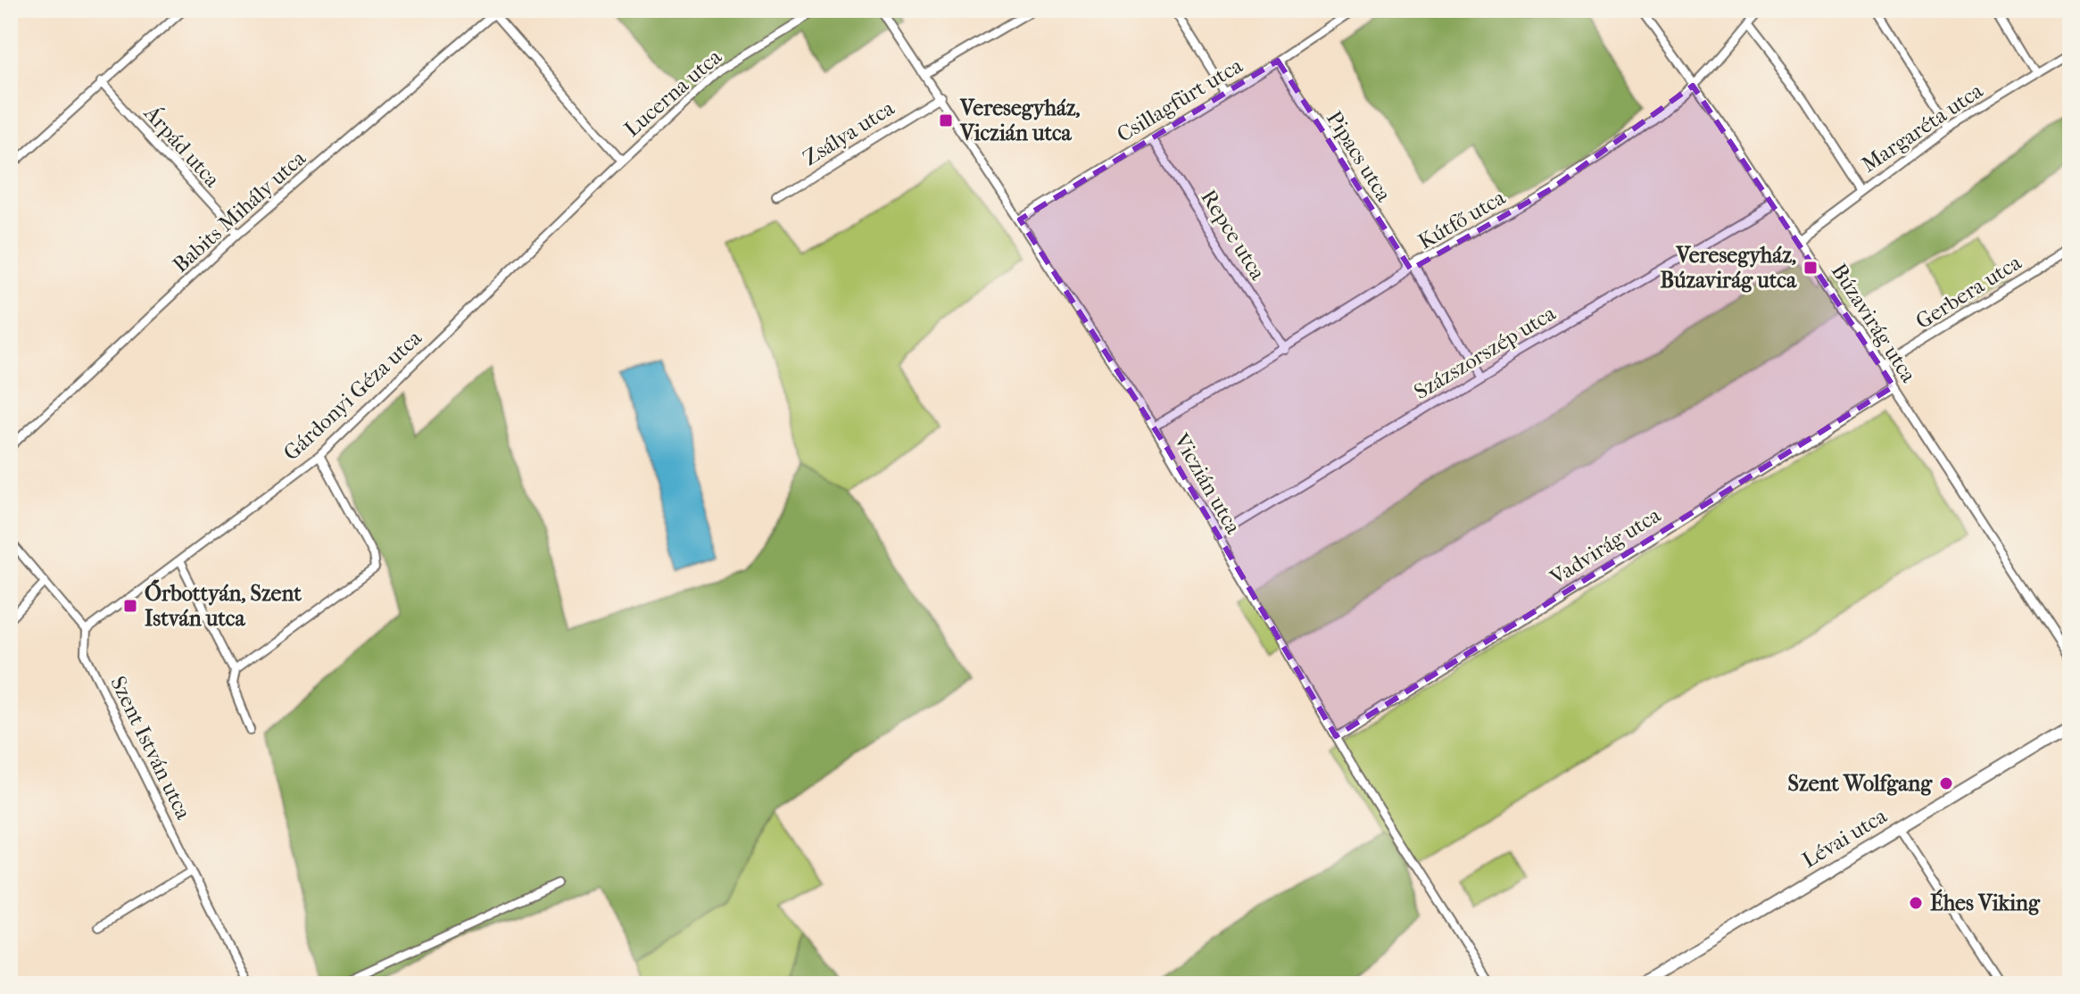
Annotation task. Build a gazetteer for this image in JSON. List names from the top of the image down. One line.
{"streets":{"street":["Lucerna utca","Csillagfürt utca","Margaréta utca","Zsálya utca","Árpád utca","Pipacs utca","Babits Mihály utca","Kútfő utca","Repce utca","Gerbera utca","Búzavirág utca","Százszorszép utca","Gárdonyi Géza utca","Viczián utca","Vadvirág utca","Szent István utca","Lévai utca"]},"crossings":[["Lucerna utca","Gárdonyi Géza utca"],["Csillagfürt utca","Pipacs utca"],["Csillagfürt utca","Repce utca"],["Csillagfürt utca","Viczián utca"],["Margaréta utca","Búzavirág utca"],["Zsálya utca","Viczián utca"],["Árpád utca","Babits Mihály utca"],["Pipacs utca","Kútfő utca"],["Pipacs utca","Százszorszép utca"],["Kútfő utca","Repce utca"],["Kútfő utca","Búzavirág utca"],["Kútfő utca","Viczián utca"],["Gerbera utca","Búzavirág utca"],["Búzavirág utca","Százszorszép utca"],["Búzavirág utca","Vadvirág utca"],["Százszorszép utca","Viczián utca"],["Gárdonyi Géza utca","Szent István utca"],["Viczián utca","Vadvirág utca"]],"places":{"transit":["Veresegyház, Viczián utca","Veresegyház, Búzavirág utca","Őrbottyán, Szent István utca"],"other":["Szent Wolfgang","Éhes Viking"]}}
